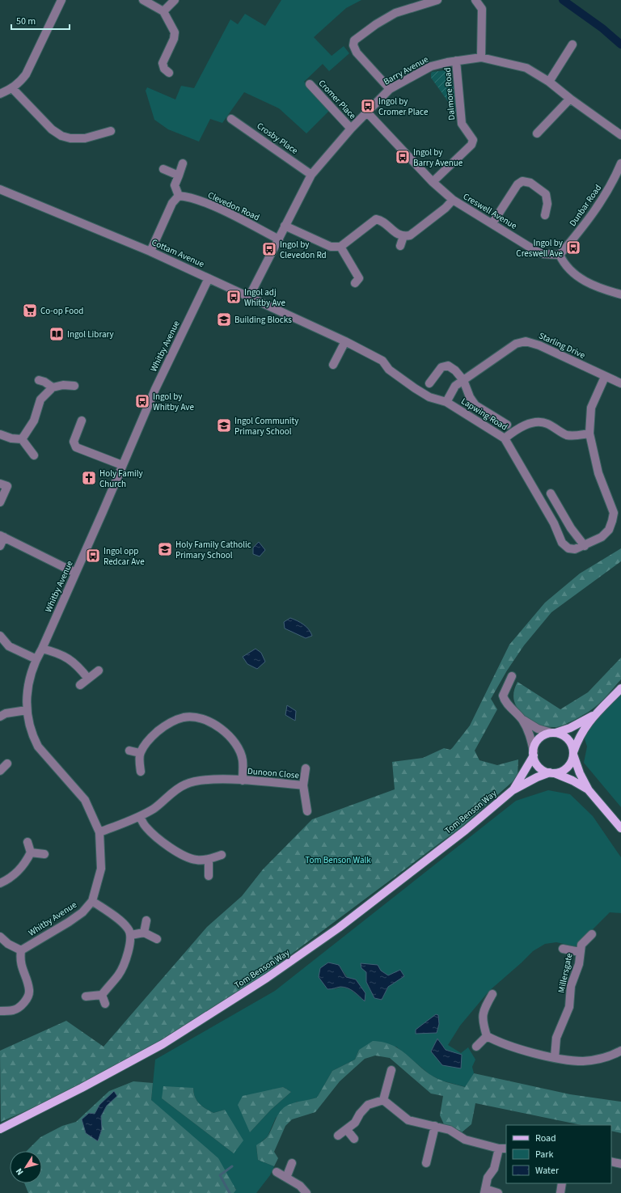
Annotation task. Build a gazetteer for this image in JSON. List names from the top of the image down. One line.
{"streets":{"main road":["Tom Benson Way"],"street":["Barry Avenue","Dalmore Road","Cromer Place","Crosby Place","Dunbar Road","Clevedon Road","Creswell Avenue","Cottam Avenue","Starling Drive","Whitby Avenue","Lapwing Road","Dunoon Close","Millersgate"]},"crossings":[["Barry Avenue","Dalmore Road"],["Barry Avenue","Cromer Place"],["Barry Avenue","Crosby Place"],["Barry Avenue","Clevedon Road"],["Barry Avenue","Creswell Avenue"],["Barry Avenue","Cottam Avenue"],["Dalmore Road","Creswell Avenue"],["Dunbar Road","Creswell Avenue"],["Cottam Avenue","Whitby Avenue"],["Cottam Avenue","Lapwing Road"],["Starling Drive","Lapwing Road"],["Whitby Avenue","Dunoon Close"]],"parks":["Tom Benson Walk"],"places":{"bus stop":["Ingol by Cromer Place","Ingol by Barry Avenue","Ingol by Creswell Ave","Ingol by Clevedon Rd","Ingol adj Whitby Ave","Ingol by Whitby Ave","Ingol opp Redcar Ave"],"supermarket":["Co-op Food"],"school or university":["Building Blocks","Ingol Community Primary School","Holy Family Catholic Primary School"],"library":["Ingol Library"],"church":["Holy Family Church"]},"legend":["Road","Park","Water"],"scale_bar":"50 m","north":"bottom left"}
